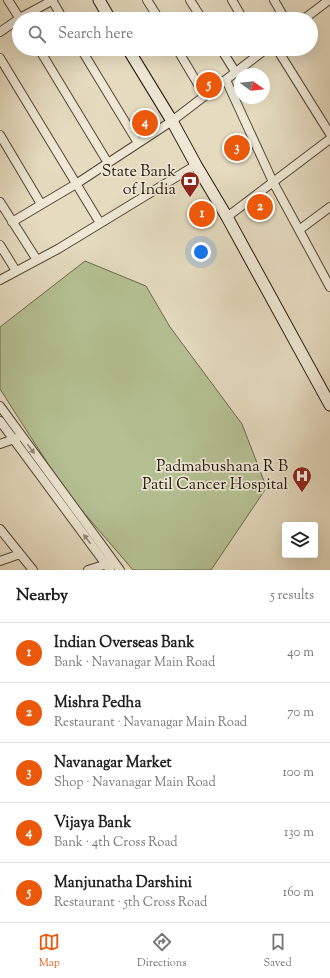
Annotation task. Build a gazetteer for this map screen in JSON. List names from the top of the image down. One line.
{"places":{"bank":["State Bank of India"],"hospital":["Padmabushana R B Patil Cancer Hospital"]},"north":"right","page":{"search":"Search here","pins":["5","4","3","2","1"],"heading":["Nearby","5 results"],"list":[{"mark":"1","name":"Indian Overseas Bank","note":"Bank · Navanagar Main Road","value":"40 m"},{"mark":"2","name":"Mishra Pedha","note":"Restaurant · Navanagar Main Road","value":"70 m"},{"mark":"3","name":"Navanagar Market","note":"Shop · Navanagar Main Road","value":"100 m"},{"mark":"4","name":"Vijaya Bank","note":"Bank · 4th Cross Road","value":"130 m"},{"mark":"5","name":"Manjunatha Darshini","note":"Restaurant · 5th Cross Road","value":"160 m"}],"nav":["Map","Directions","Saved"]}}
